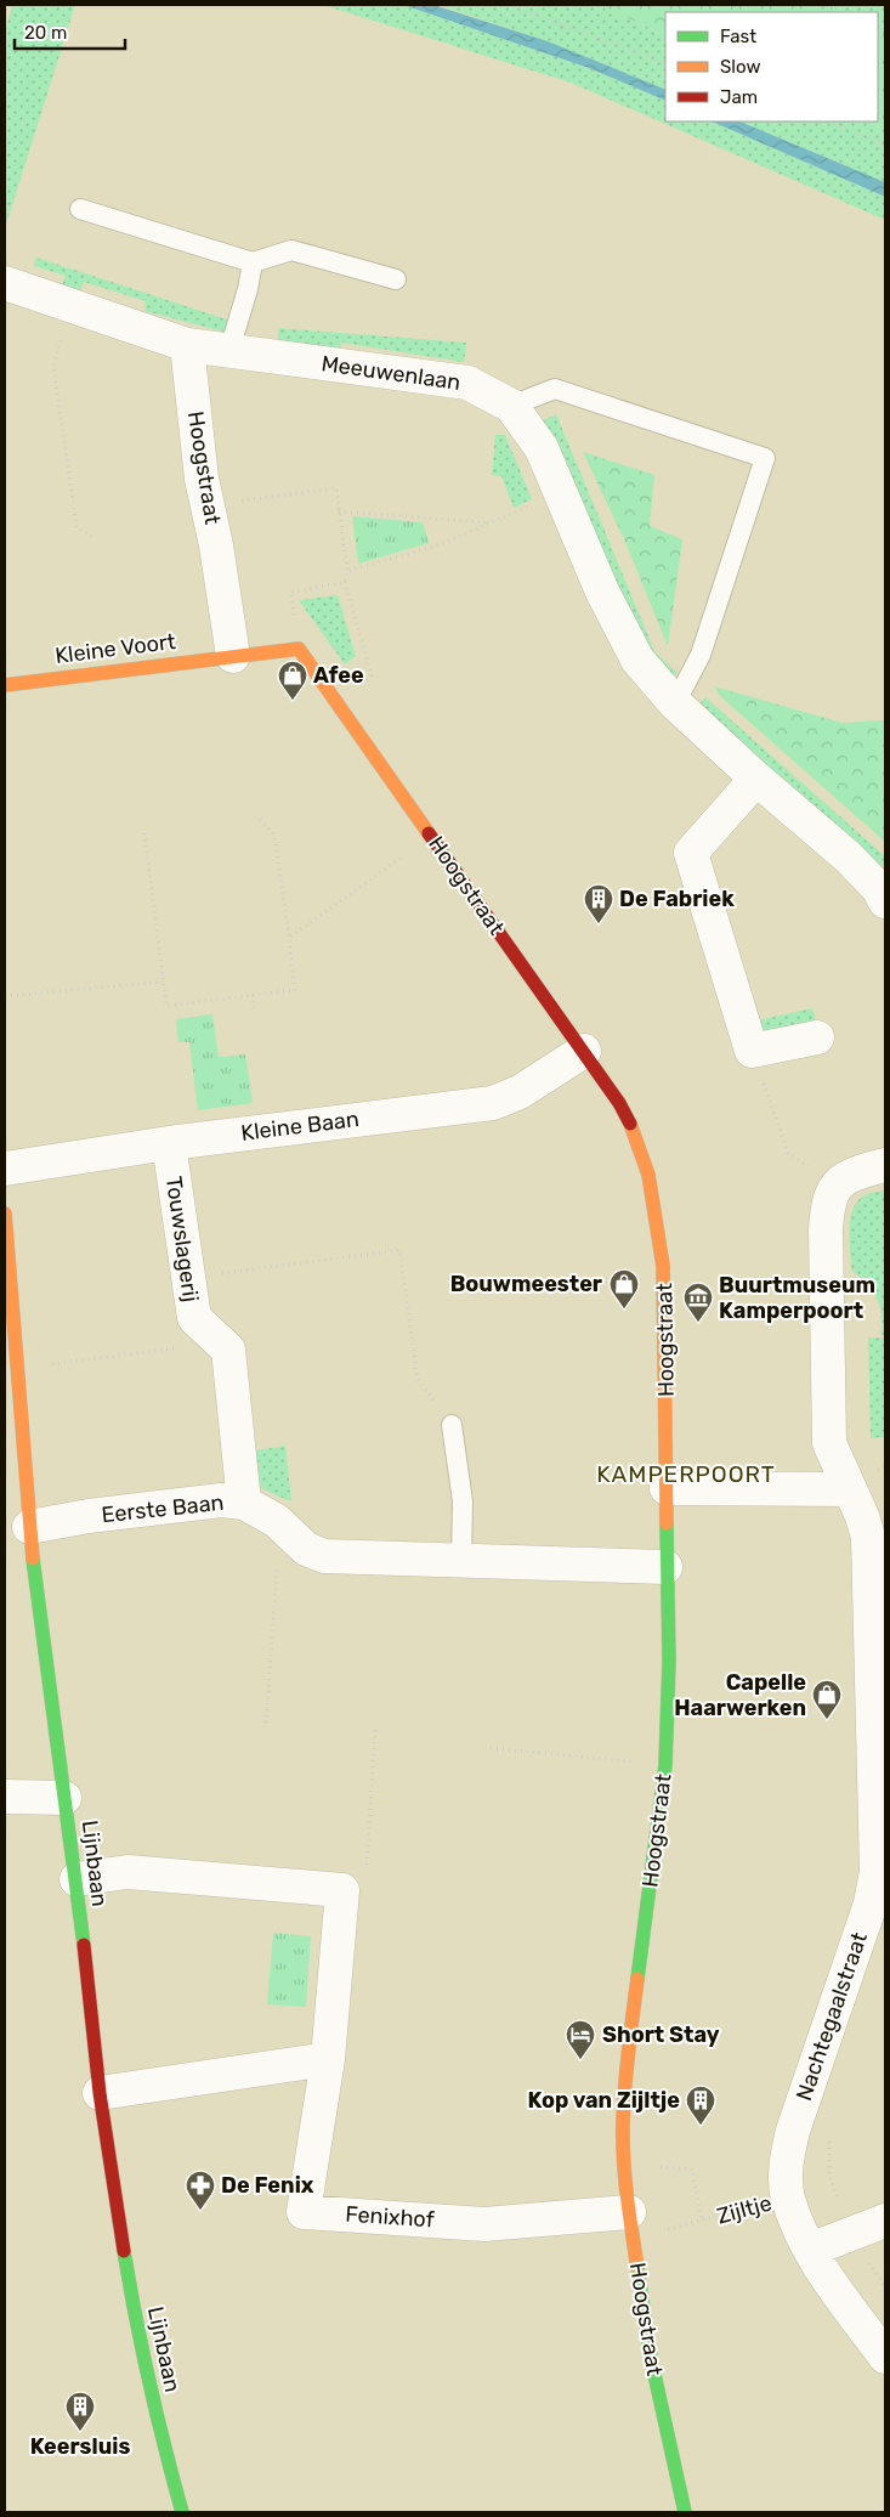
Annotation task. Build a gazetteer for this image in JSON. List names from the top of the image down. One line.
{"streets":{"street":["Meeuwenlaan","Hoogstraat","Kleine Voort","Kleine Baan","Touwslagerij","Eerste Baan","Lijnbaan","Nachtegaalstraat","Fenixhof"],"path":["Zijltje"]},"crossings":[["Meeuwenlaan","Hoogstraat"],["Hoogstraat","Kleine Voort"],["Hoogstraat","Kleine Baan"],["Hoogstraat","Eerste Baan"],["Hoogstraat","Zijltje"],["Hoogstraat","Fenixhof"],["Kleine Baan","Touwslagerij"],["Touwslagerij","Eerste Baan"],["Eerste Baan","Lijnbaan"],["Nachtegaalstraat","Zijltje"],["Zijltje","Fenixhof"]],"districts":["KAMPERPOORT"],"places":{"shop":["Afee","Bouwmeester","Capelle Haarwerken"],"building":["De Fabriek","Kop van Zijltje","Keersluis"],"museum":["Buurtmuseum Kamperpoort"],"hotel":["Short Stay"],"pharmacy":["De Fenix"]},"legend":["Fast","Slow","Jam"],"scale_bar":"20 m"}
